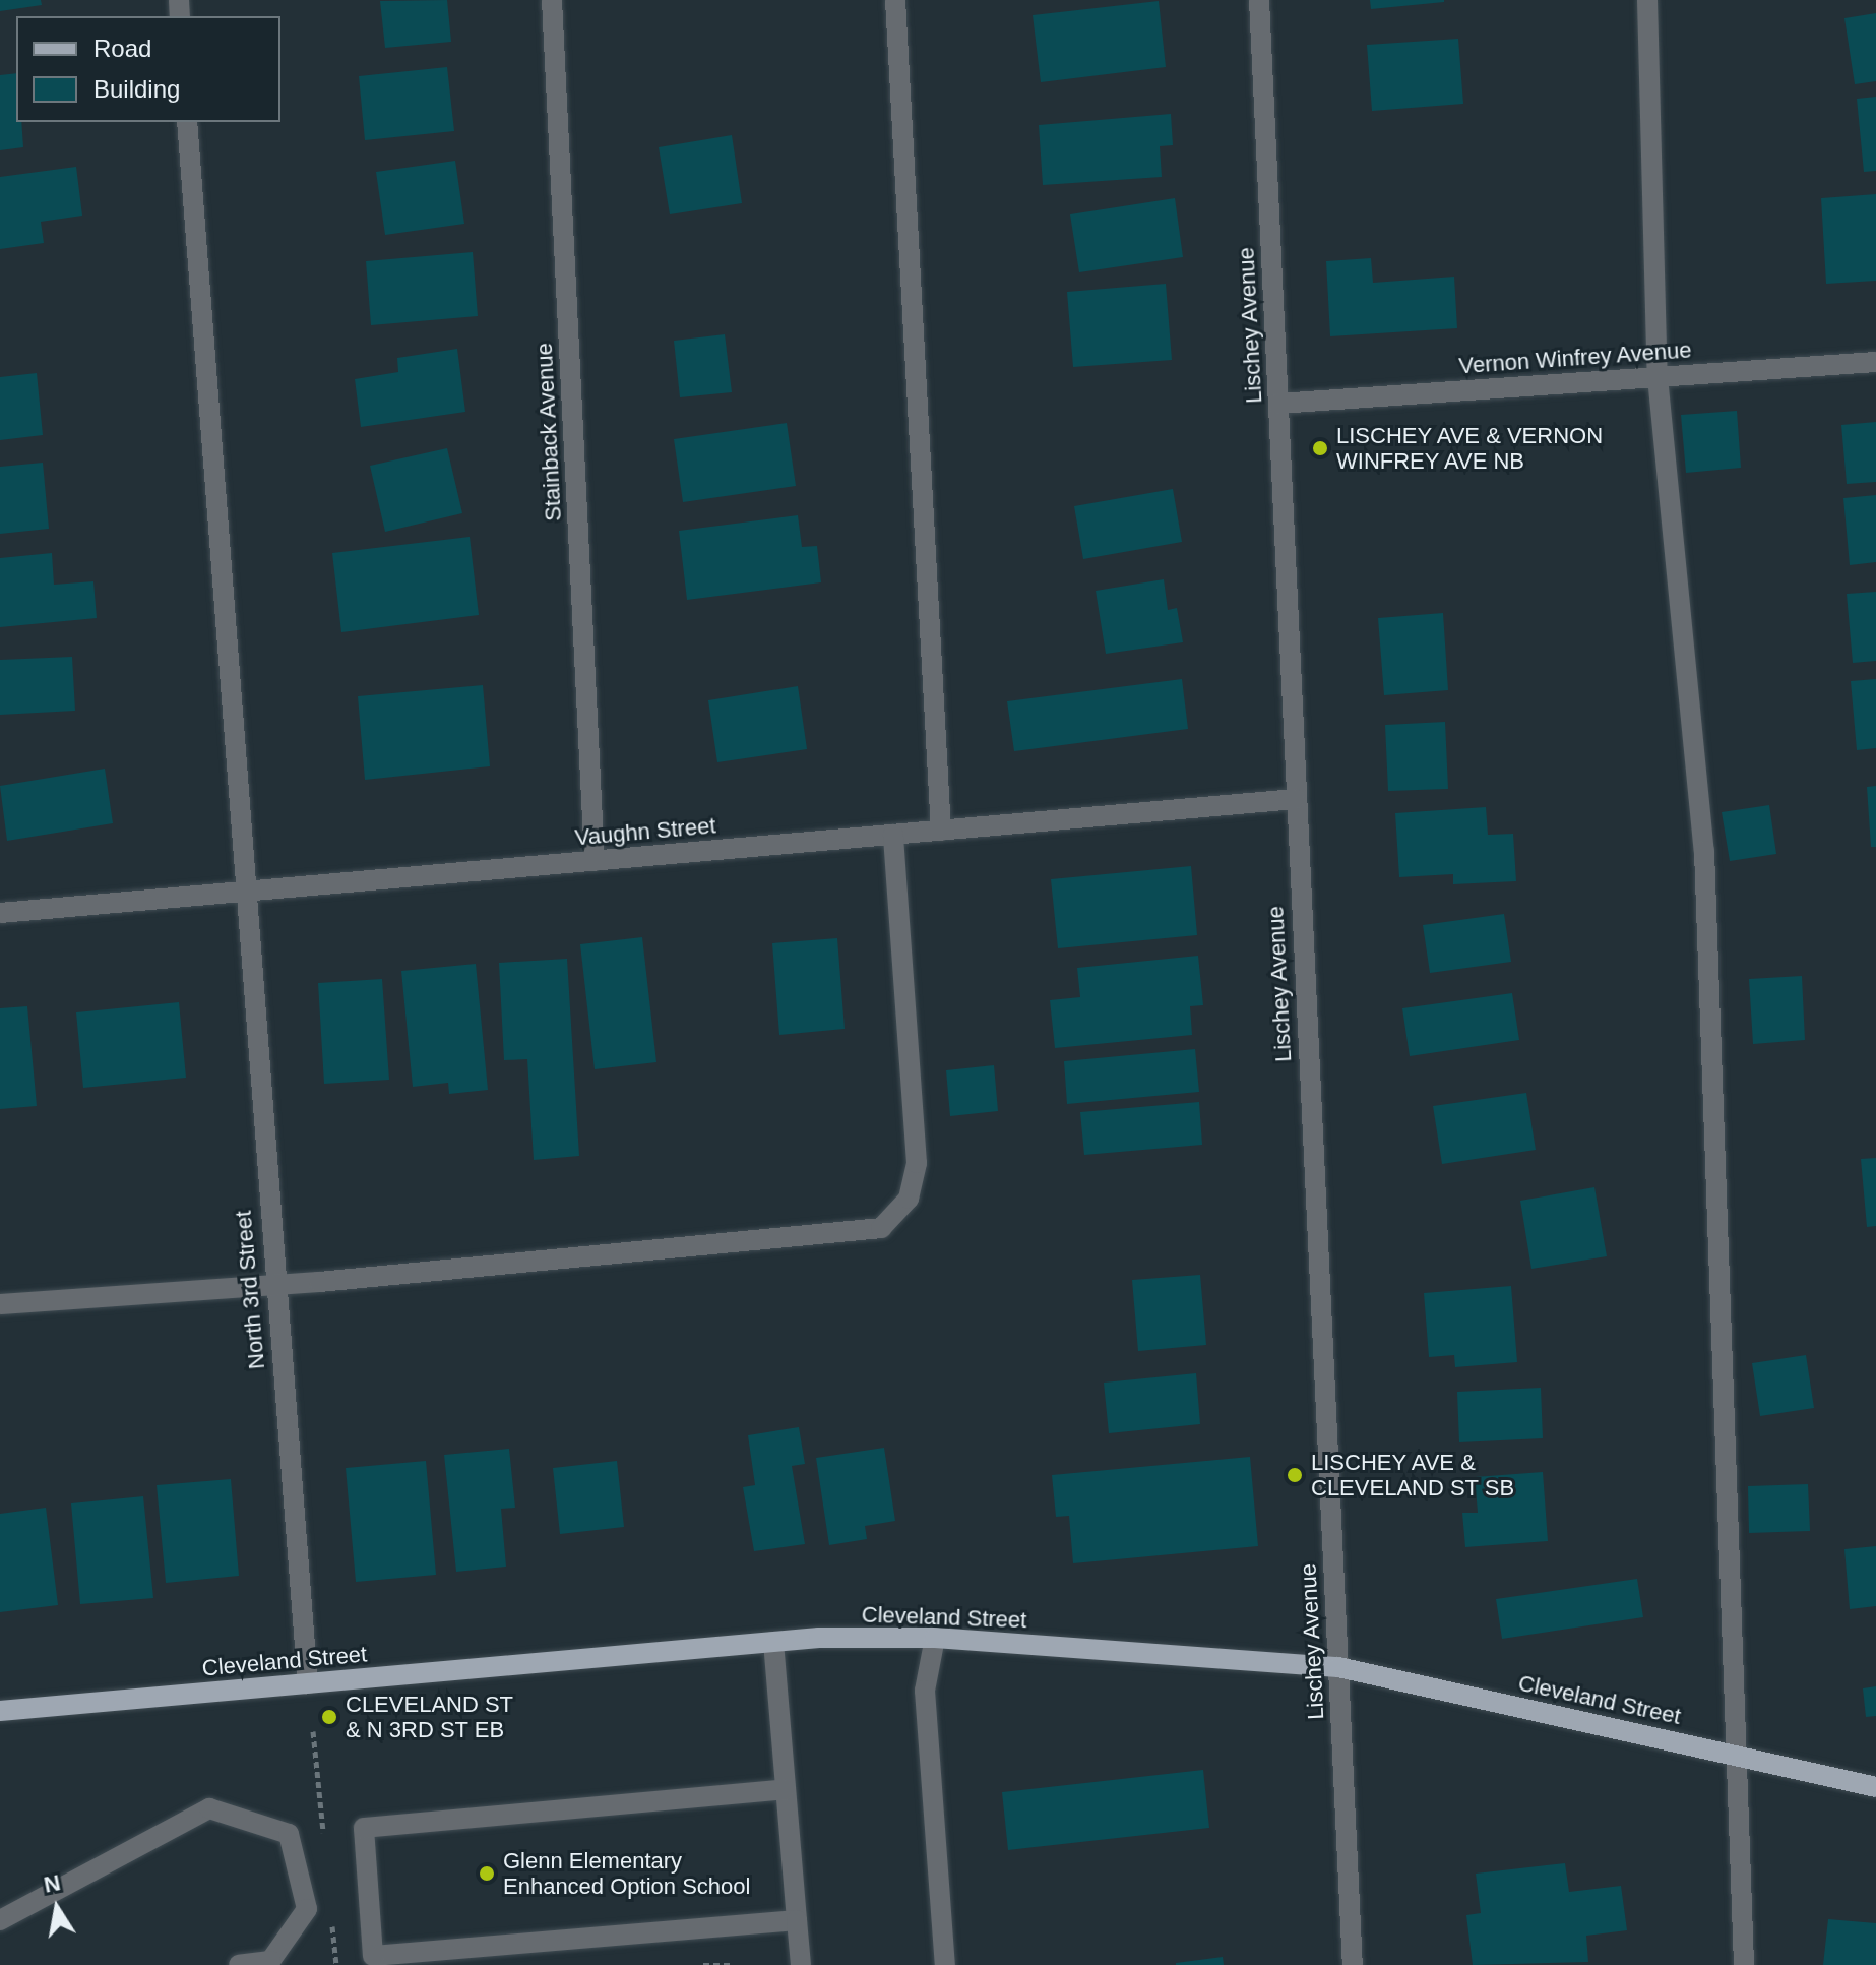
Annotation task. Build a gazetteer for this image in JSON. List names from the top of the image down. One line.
{"streets":{"main road":["Cleveland Street"],"street":["Lischey Avenue","Vernon Winfrey Avenue","Stainback Avenue","Vaughn Street","North 3rd Street"]},"crossings":[["Lischey Avenue","Vernon Winfrey Avenue"],["Lischey Avenue","Vaughn Street"],["Lischey Avenue","Cleveland Street"],["Stainback Avenue","Vaughn Street"],["Vaughn Street","North 3rd Street"],["North 3rd Street","Cleveland Street"]],"places":["LISCHEY AVE & VERNON WINFREY AVE NB","LISCHEY AVE & CLEVELAND ST SB","CLEVELAND ST & N 3RD ST EB","Glenn Elementary Enhanced Option School"],"legend":["Road","Building"],"north":"top"}
